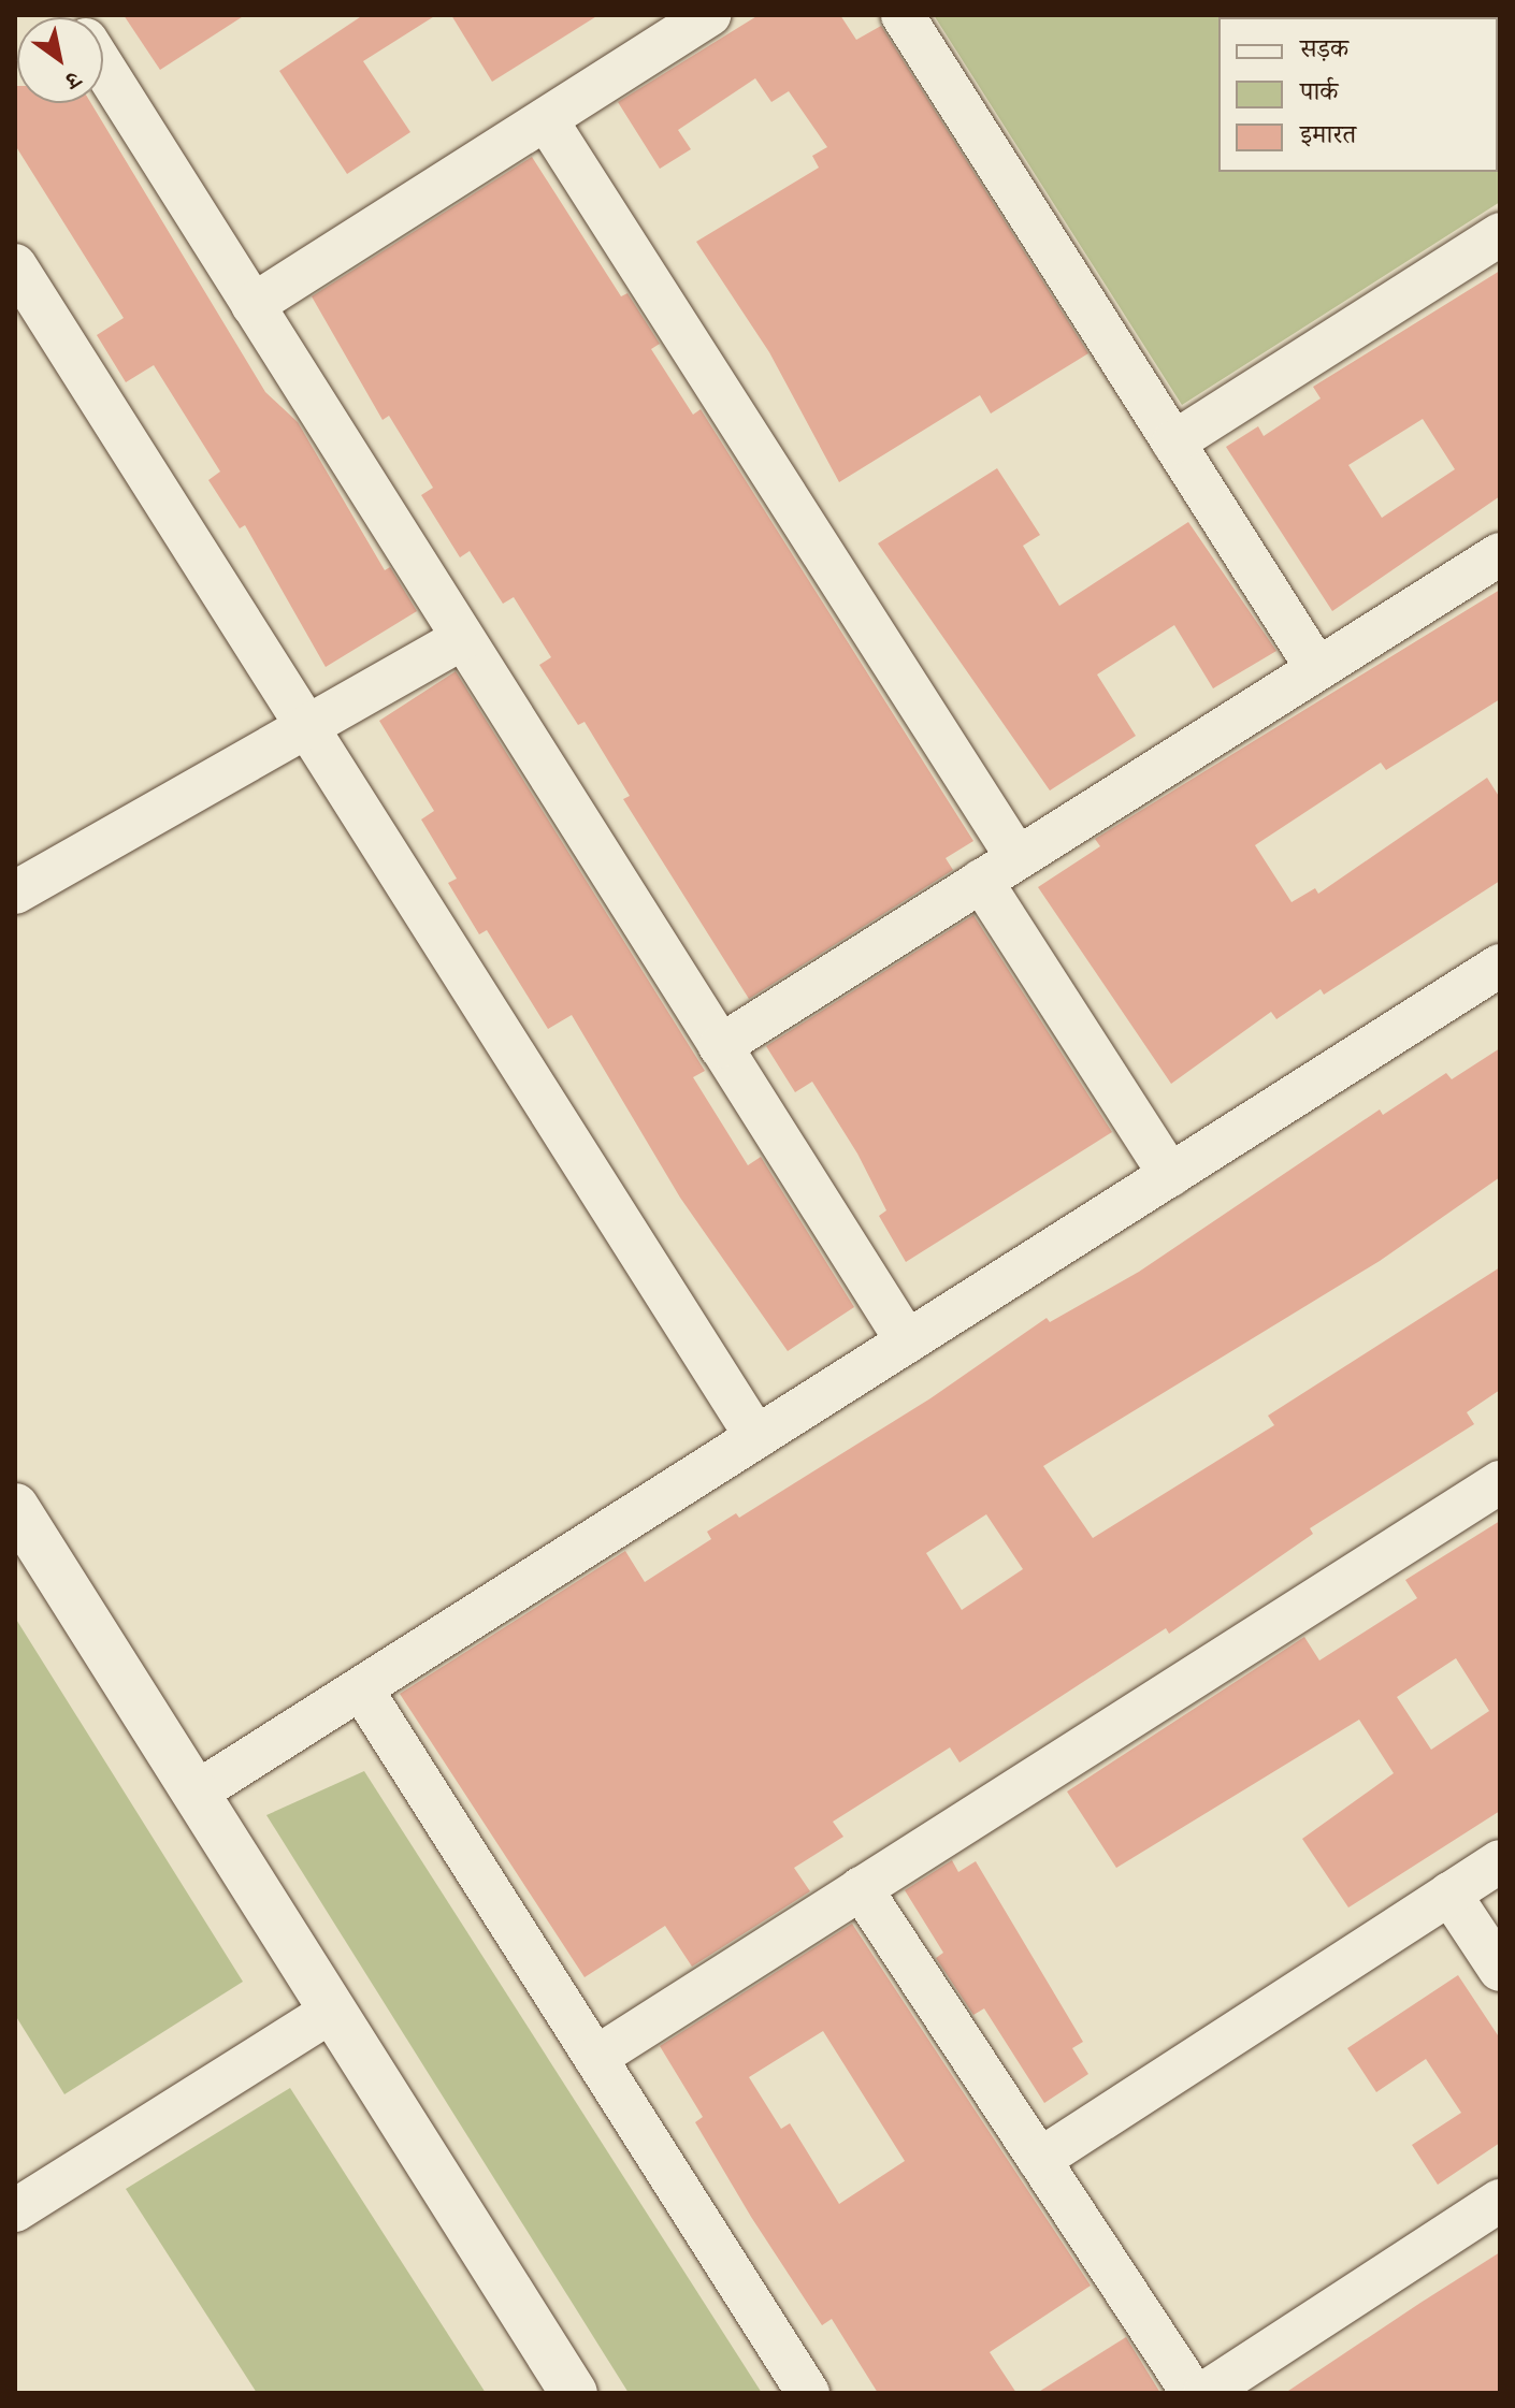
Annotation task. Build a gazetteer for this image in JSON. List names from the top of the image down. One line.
{"legend":["सड़क","पार्क","इमारत"],"north":"bottom right"}
